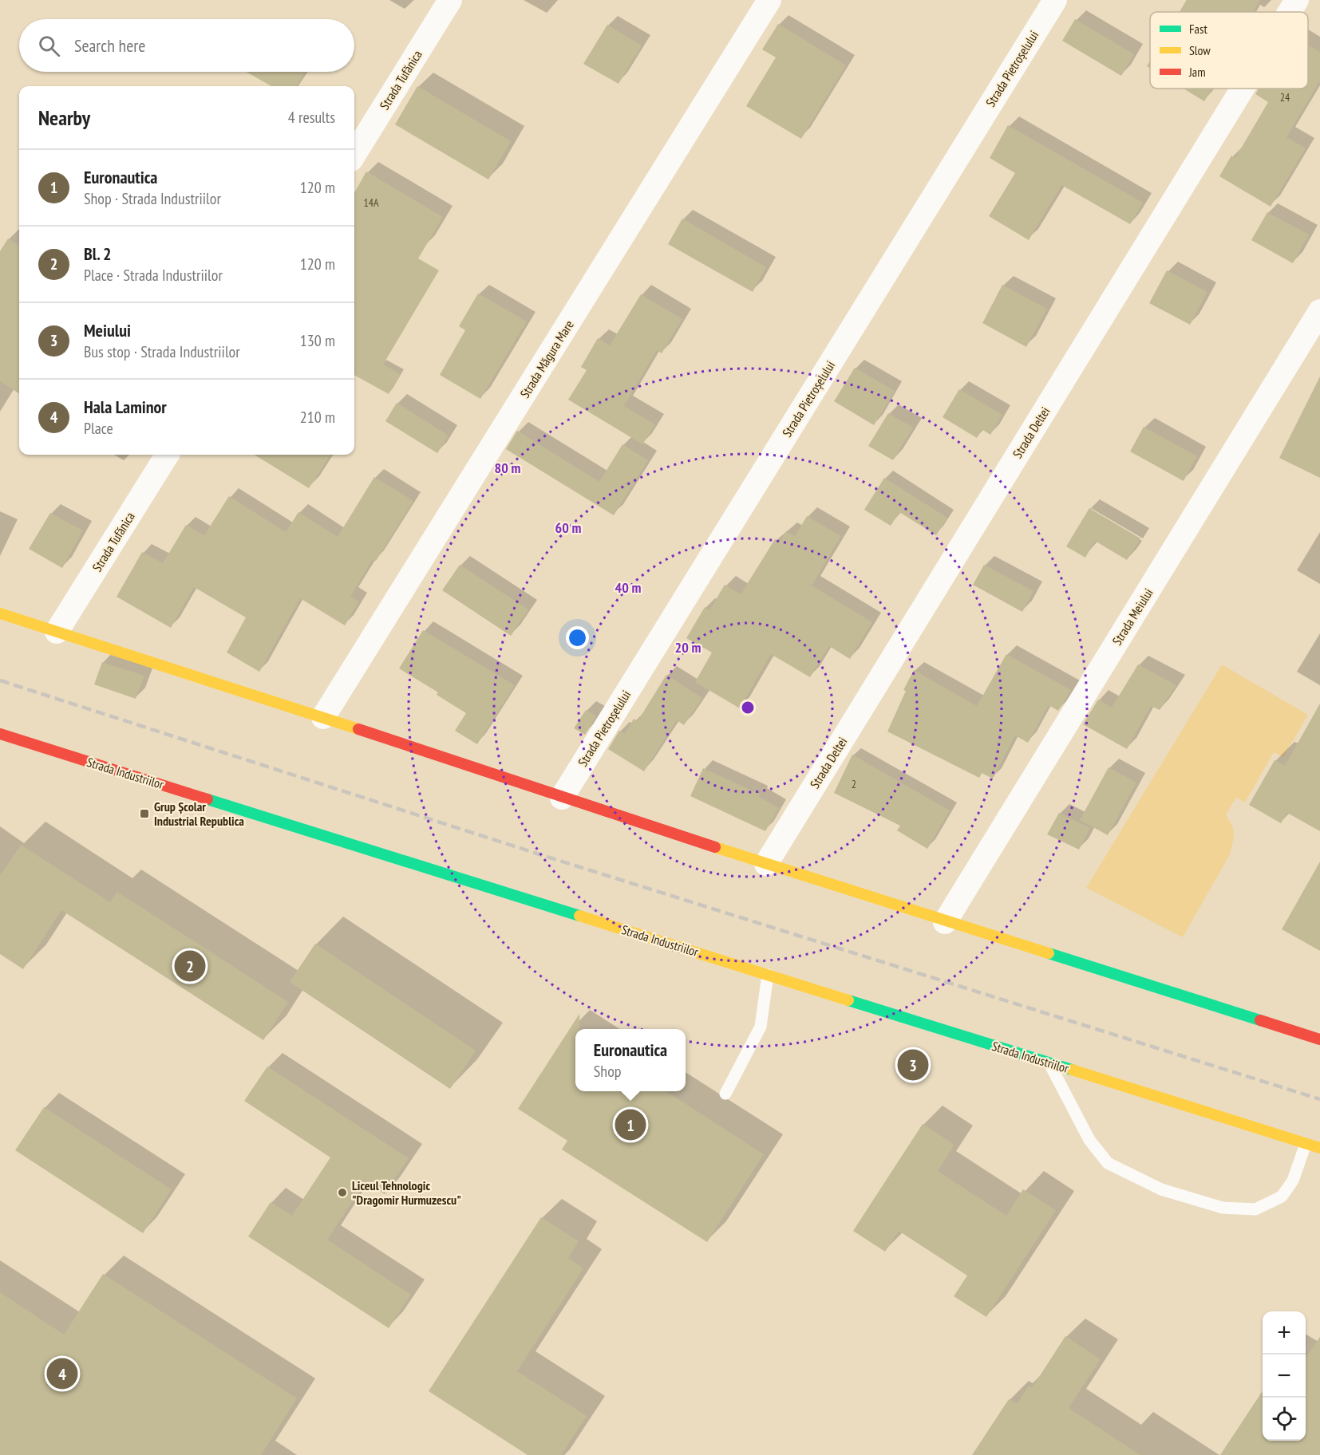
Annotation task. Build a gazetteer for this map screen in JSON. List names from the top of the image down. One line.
{"streets":{"street":["Strada Pietroșelului","Strada Tufănica","Strada Măgura Mare","Strada Deltei","Strada Meiului","Strada Industriilor"]},"places":{"transit":["Grup Școlar Industrial Republica"],"other":["Liceul Tehnologic \"Dragomir Hurmuzescu\""]},"house_numbers":["24","14A","2"],"legend":["Fast","Slow","Jam"],"page":{"search":"Search here","heading":["Nearby","4 results"],"list":[{"mark":"1","name":"Euronautica","note":"Shop · Strada Industriilor","value":"120 m"},{"mark":"2","name":"Bl. 2","note":"Place · Strada Industriilor","value":"120 m"},{"mark":"3","name":"Meiului","note":"Bus stop · Strada Industriilor","value":"130 m"},{"mark":"4","name":"Hala Laminor","note":"Place","value":"210 m"}],"pins":["2","3","1","4"],"popup":["Euronautica","Shop"],"map_buttons":["+","−"]},"rings":["80 m","60 m","40 m","20 m"]}
